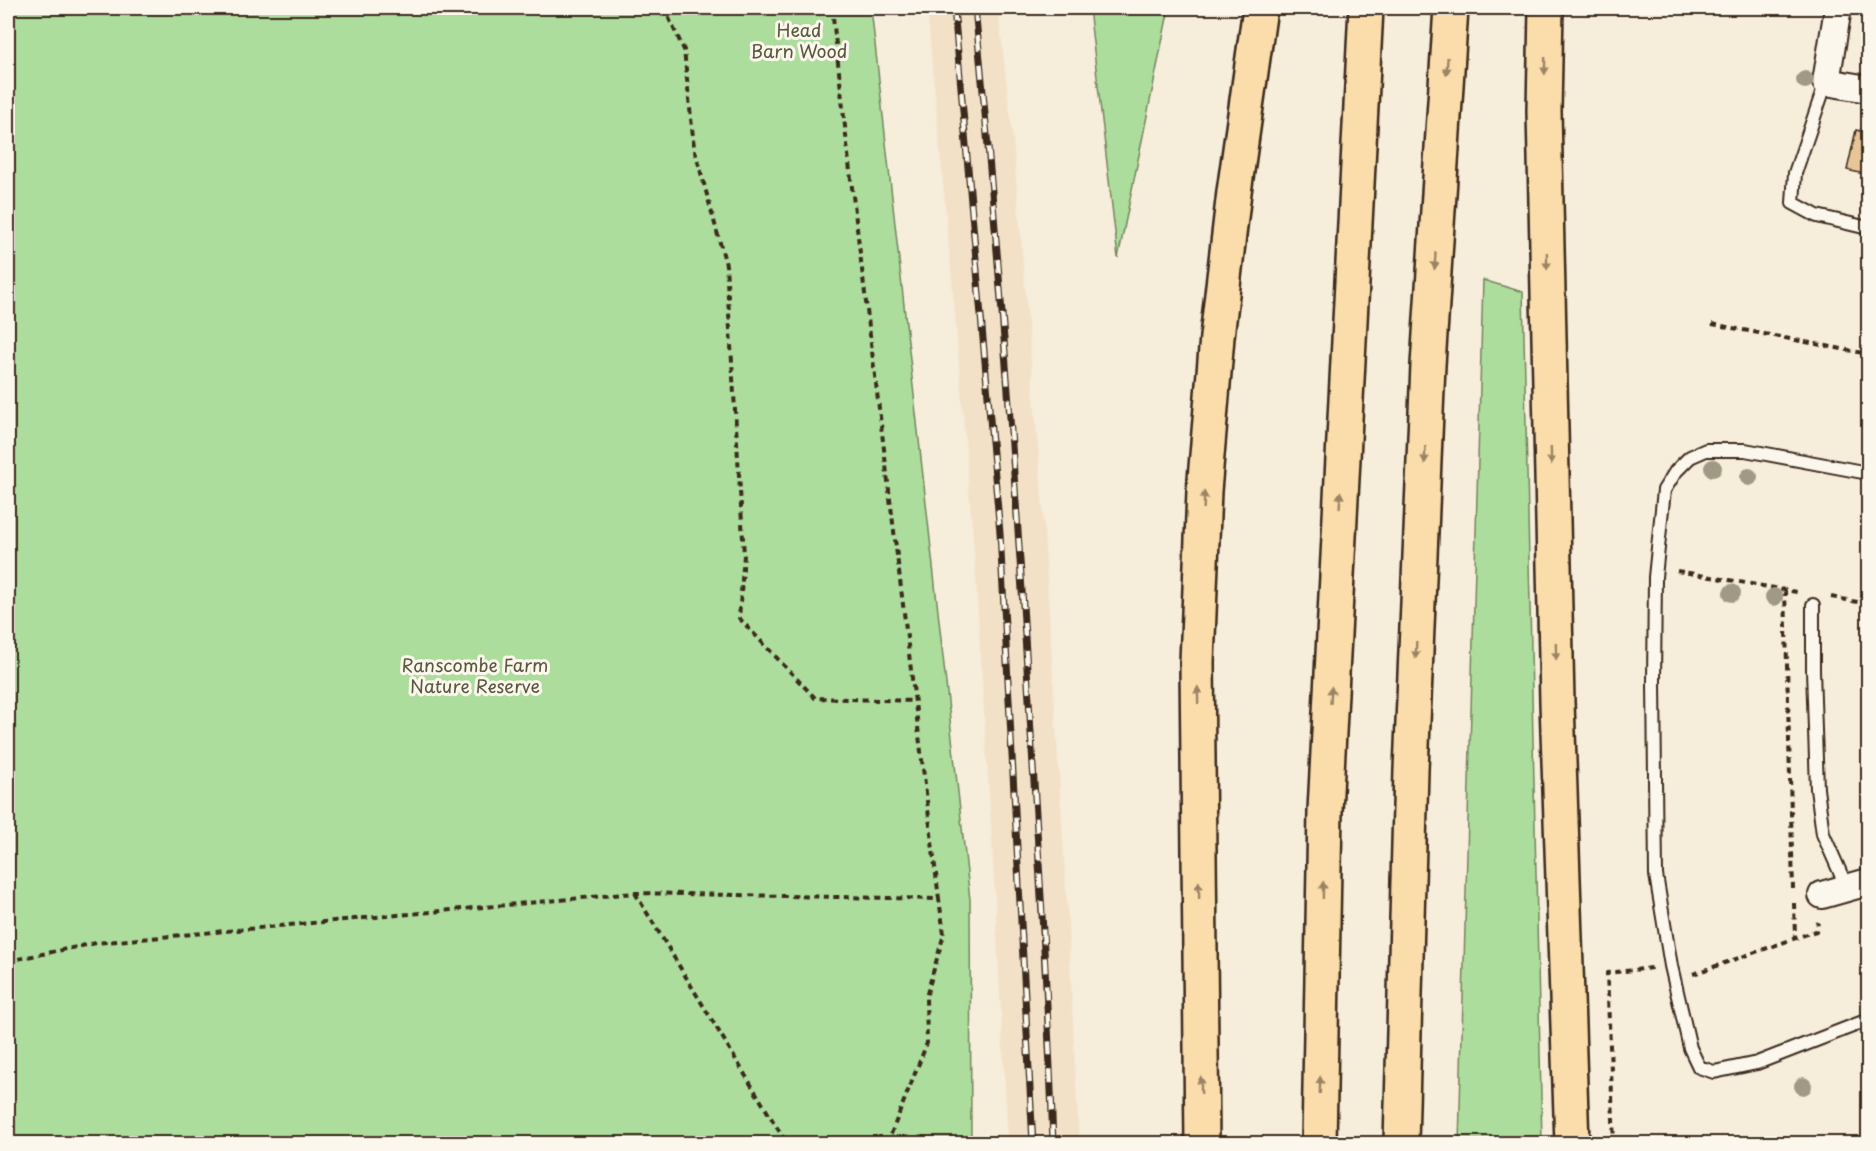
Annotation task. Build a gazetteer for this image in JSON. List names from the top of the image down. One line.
{"parks":["Head Barn Wood","Ranscombe Farm Nature Reserve"]}
